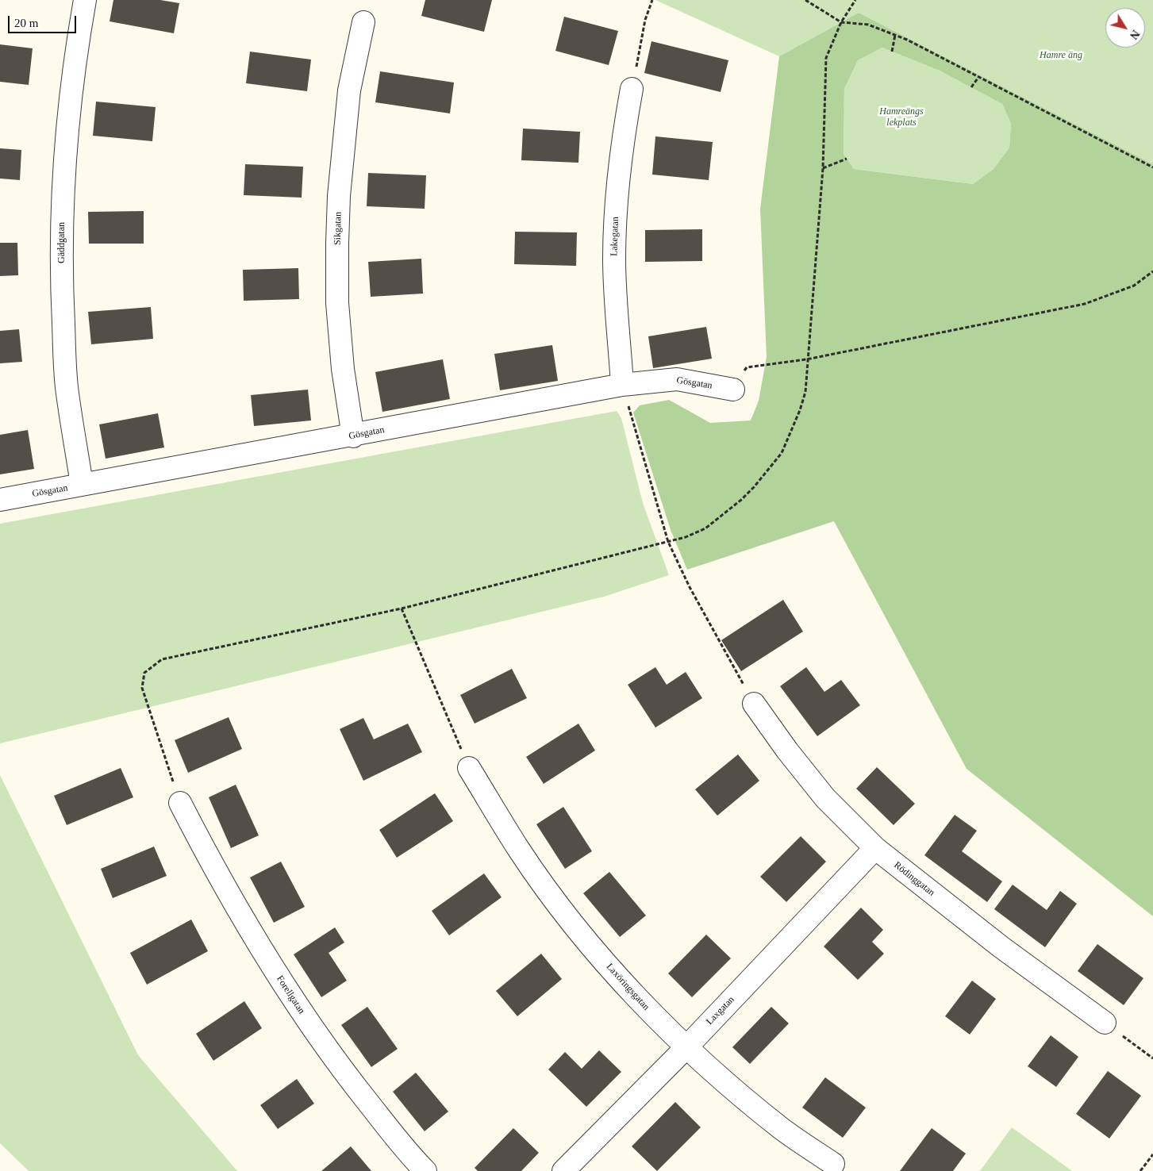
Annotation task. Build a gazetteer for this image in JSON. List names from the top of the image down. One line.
{"streets":{"street":["Sikgatan","Lakegatan","Gäddgatan","Gösgatan","Rödinggatan","Laxöringsgatan","Forellgatan","Laxgatan"]},"crossings":[["Sikgatan","Gösgatan"],["Lakegatan","Gösgatan"],["Gäddgatan","Gösgatan"],["Rödinggatan","Laxgatan"],["Laxöringsgatan","Laxgatan"]],"parks":["Hamre äng","Hamreängs lekplats"],"scale_bar":"20 m","north":"bottom right"}
